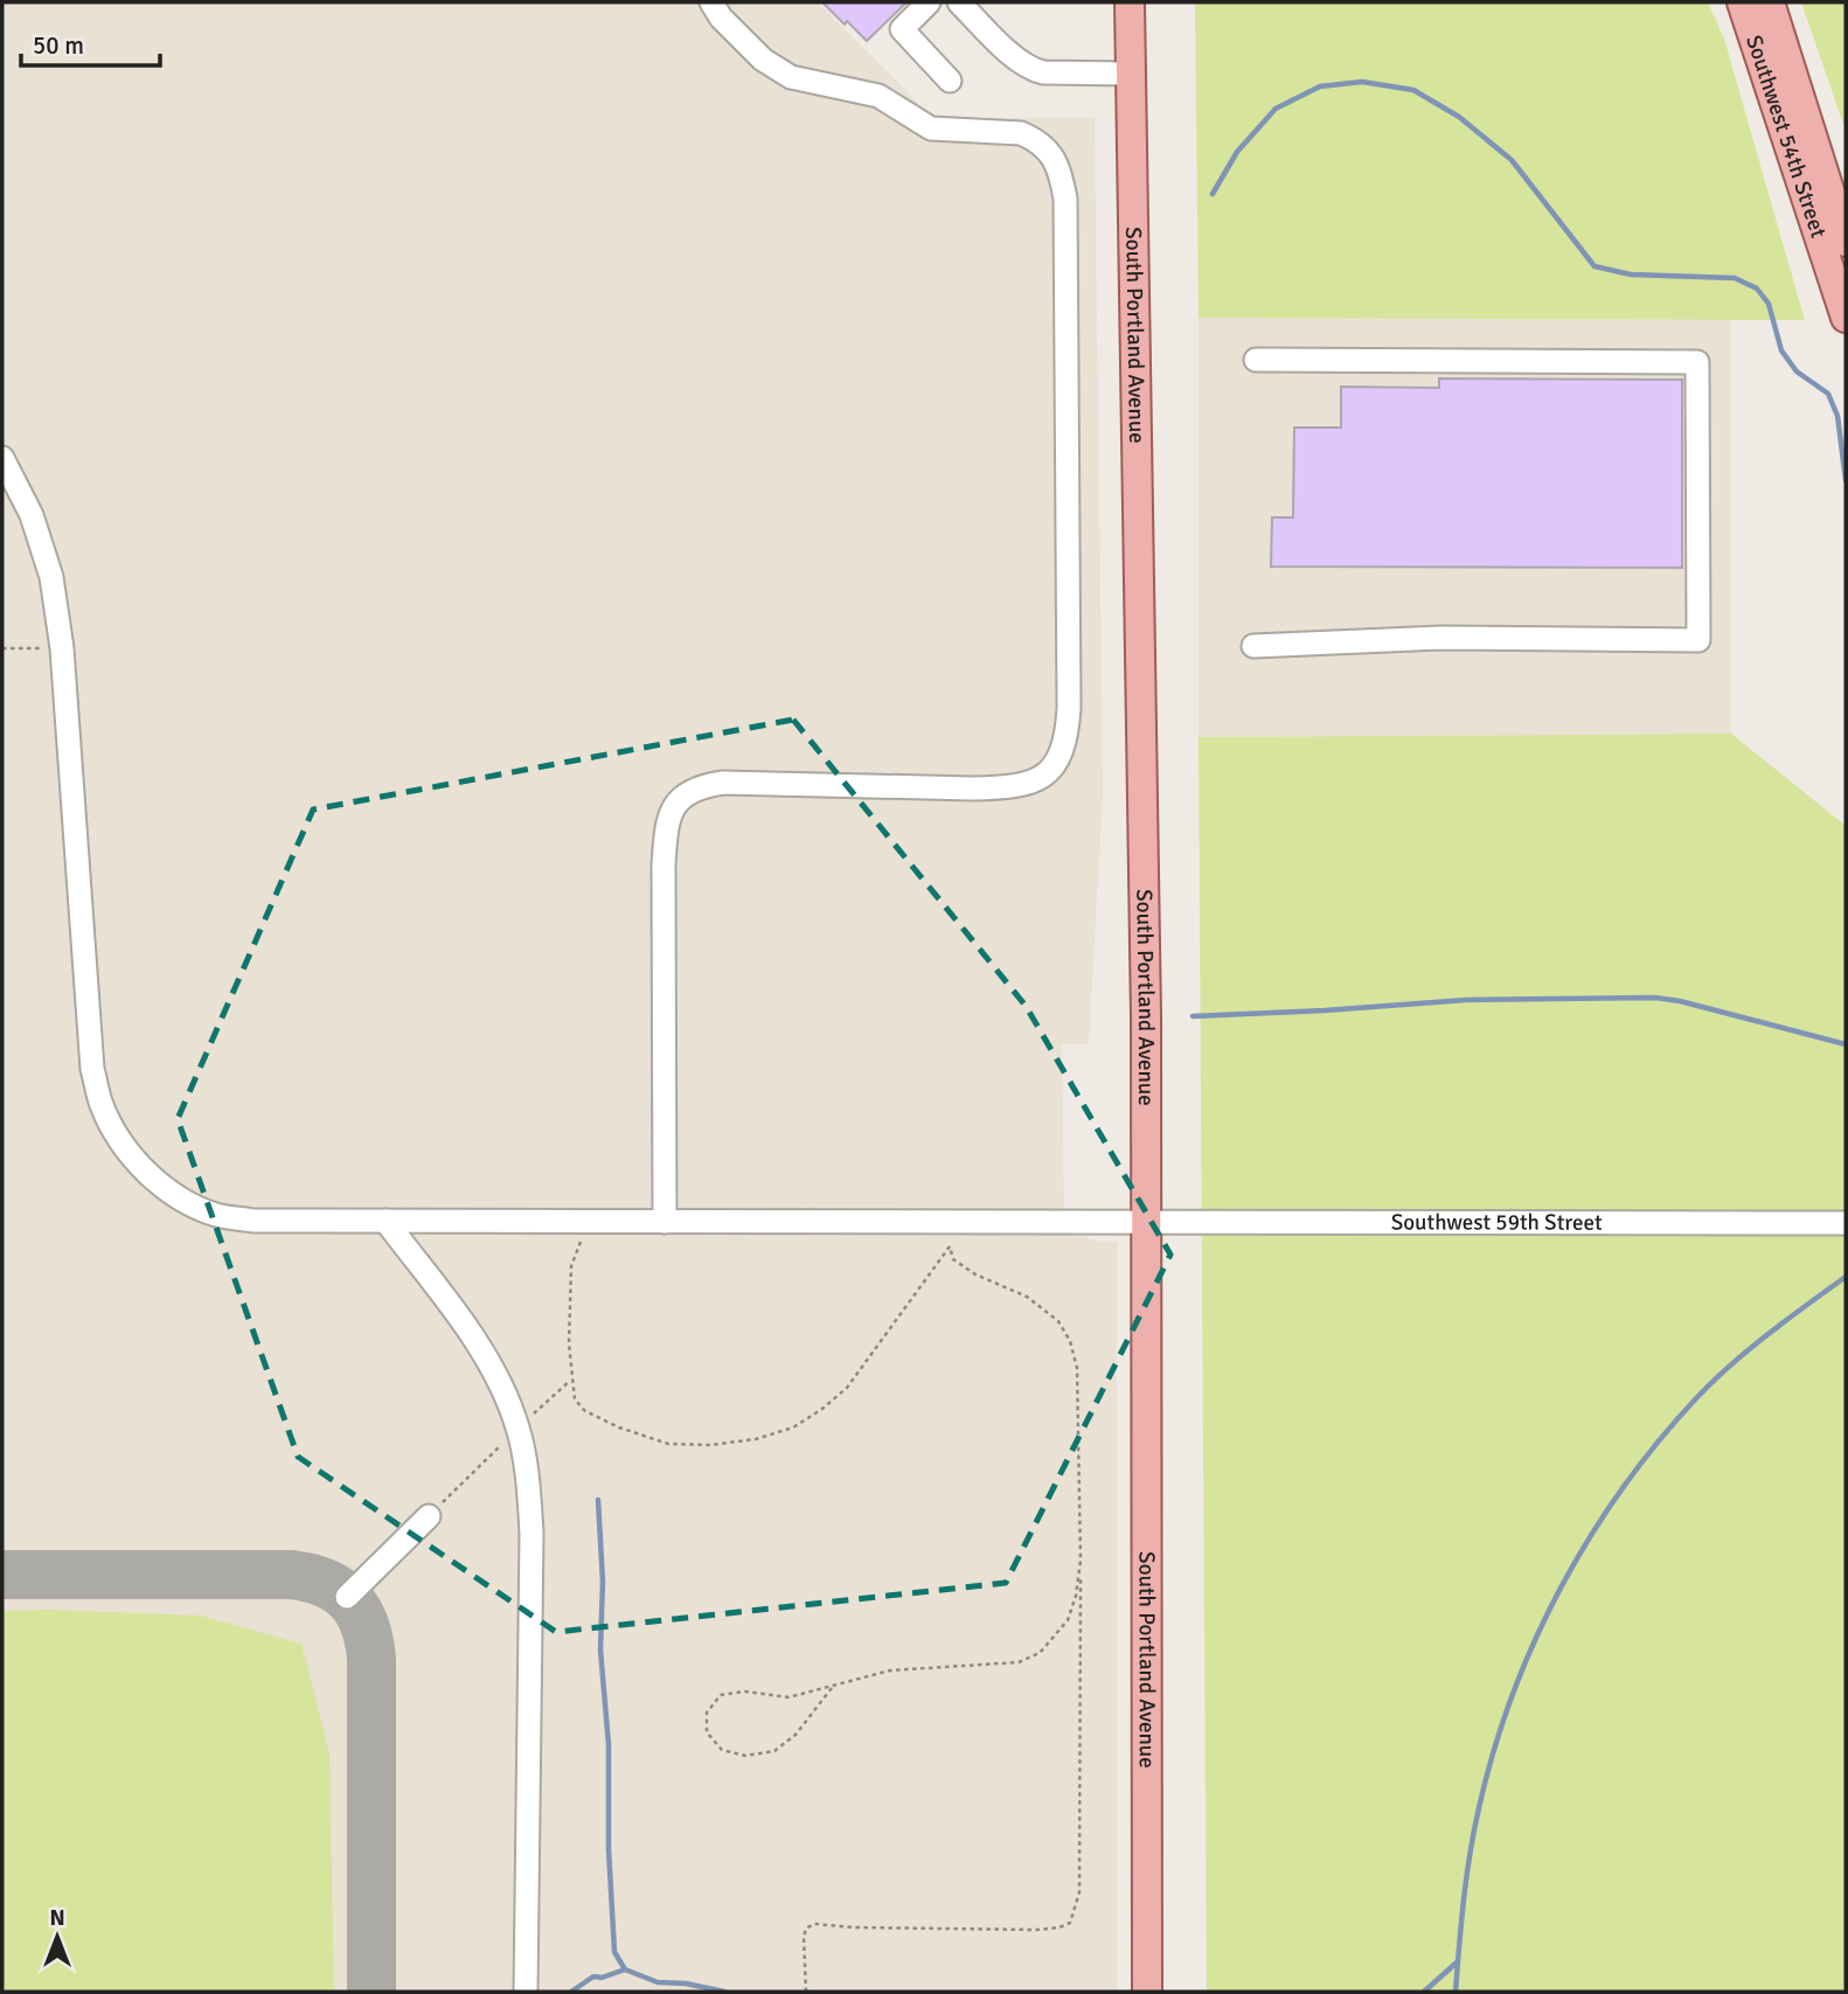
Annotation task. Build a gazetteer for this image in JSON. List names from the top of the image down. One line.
{"streets":{"main road":["Southwest 54th Street","South Portland Avenue"],"street":["Southwest 59th Street"]},"crossings":[["South Portland Avenue","Southwest 59th Street"]],"scale_bar":"50 m","north":"top"}
